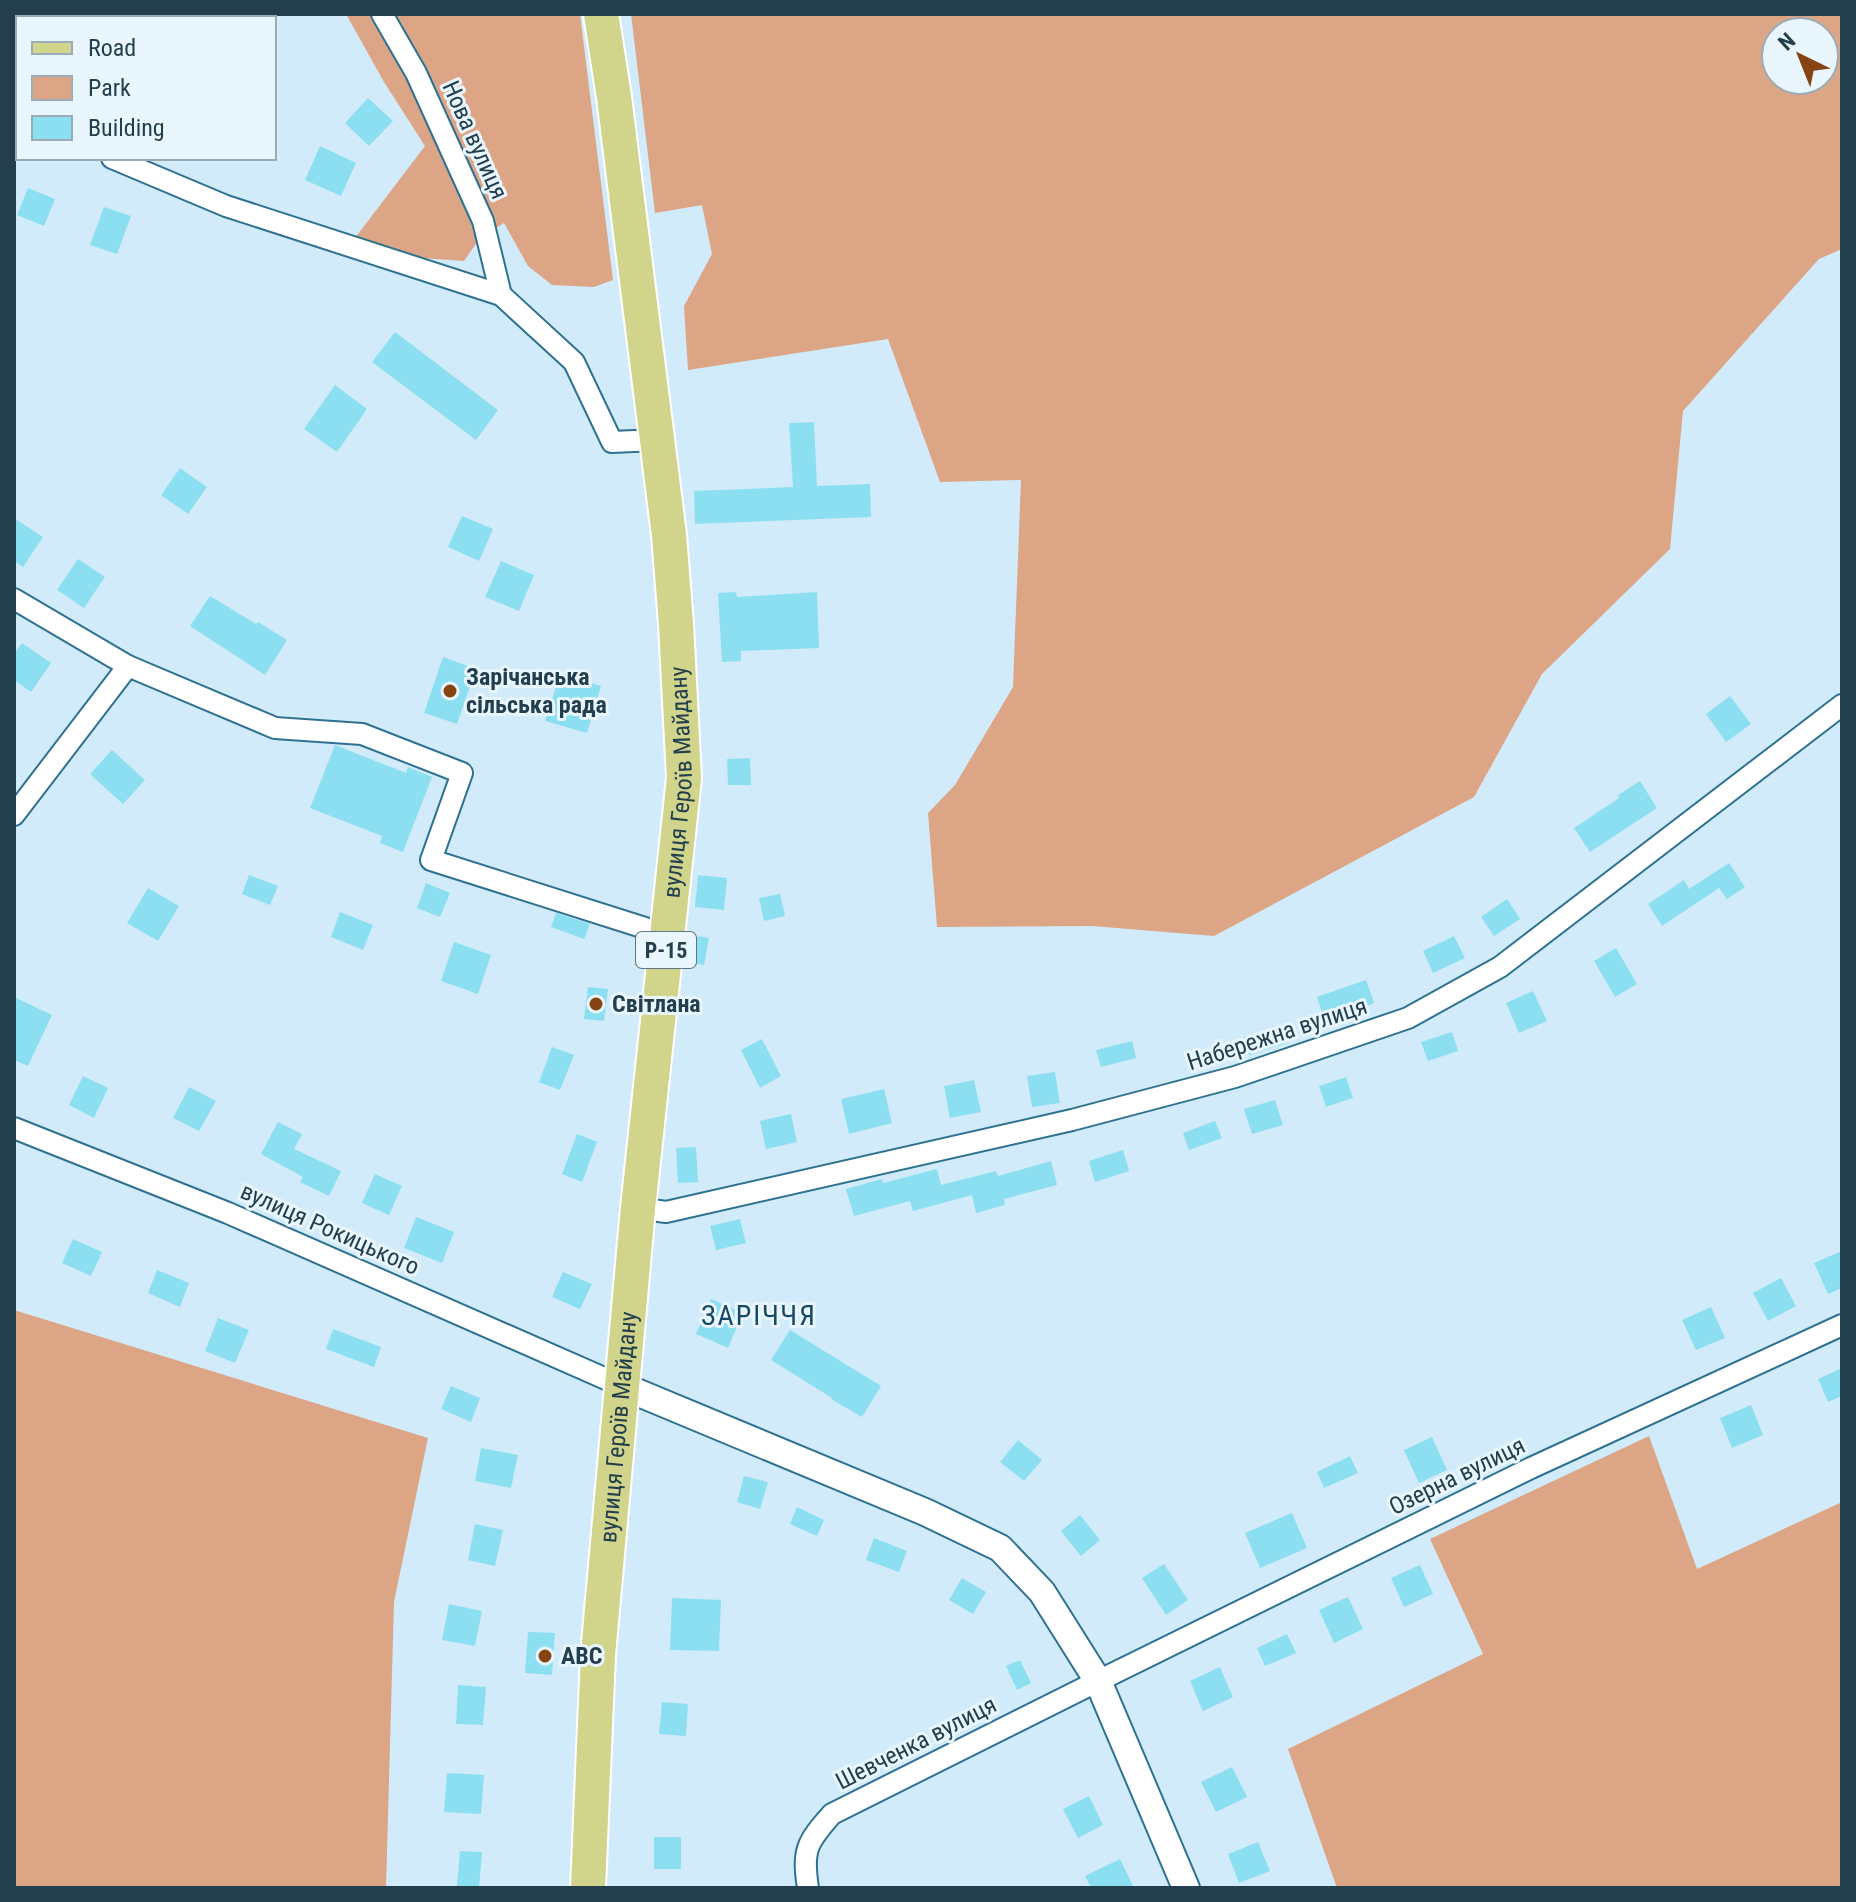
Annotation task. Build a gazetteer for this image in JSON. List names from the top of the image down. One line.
{"streets":{"main road":["вулиця Героїв Майдану","Р-15"],"street":["Нова вулиця","Набережна вулиця","вулиця Рокицького","Озерна вулиця","Шевченка вулиця"]},"crossings":[["вулиця Героїв Майдану","Набережна вулиця"],["вулиця Героїв Майдану","вулиця Рокицького"],["Озерна вулиця","Шевченка вулиця"]],"districts":["ЗАРІЧЧЯ"],"places":["Зарічанська сільська рада","Світлана","ABC"],"legend":["Road","Park","Building"],"north":"top left"}
